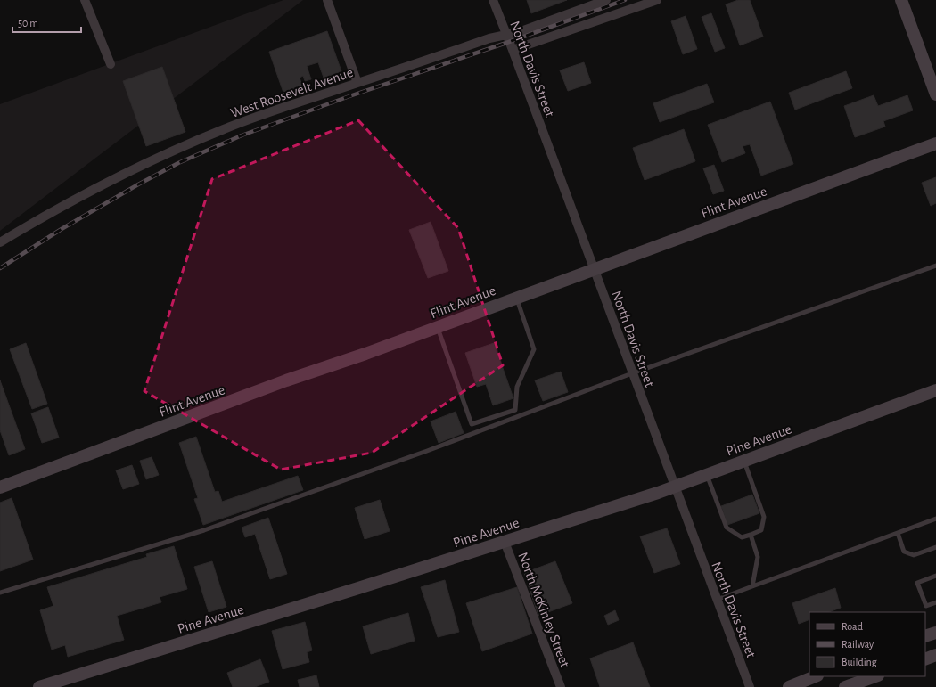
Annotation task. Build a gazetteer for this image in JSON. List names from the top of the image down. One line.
{"streets":{"main road":["Flint Avenue","Pine Avenue"],"street":["North Davis Street","West Roosevelt Avenue","North McKinley Street"]},"crossings":[["North Davis Street","West Roosevelt Avenue"],["North Davis Street","Flint Avenue"],["North Davis Street","Pine Avenue"],["Pine Avenue","North McKinley Street"]],"legend":["Road","Railway","Building"],"scale_bar":"50 m"}
